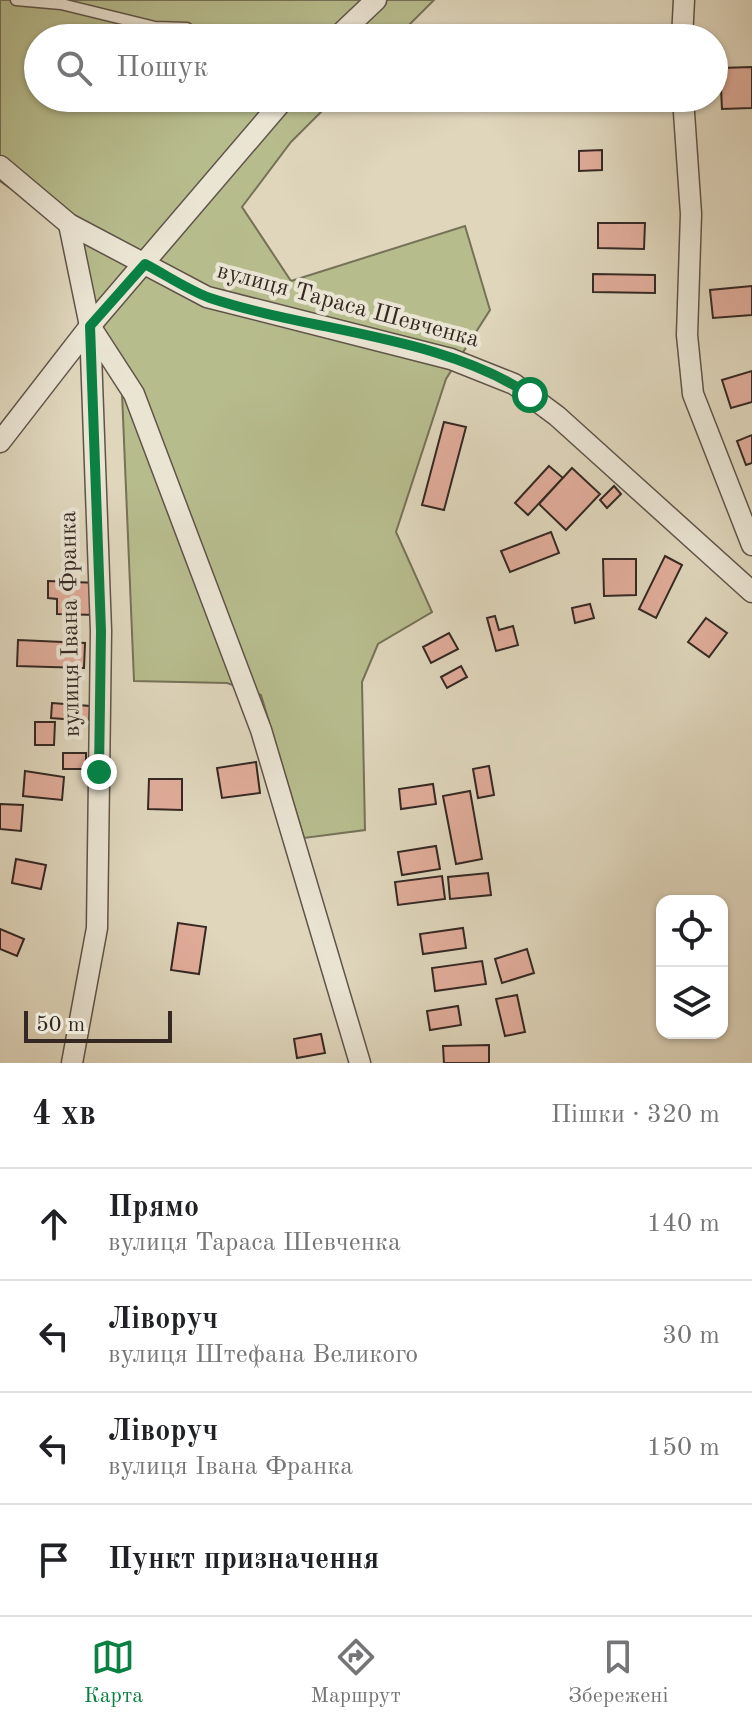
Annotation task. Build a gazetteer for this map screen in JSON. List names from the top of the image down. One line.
{"streets":{"street":["вулиця Тараса Шевченка","вулиця Івана Франка"]},"scale_bar":"50 m","page":{"search":"Пошук","scale":"50 m","heading":["4 хв","Пішки · 320 m"],"list":[["Прямо","вулиця Тараса Шевченка","140 m"],["Ліворуч","вулиця Штефана Великого","30 m"],["Ліворуч","вулиця Івана Франка","150 m"],"Пункт призначення"],"nav":["Карта","Маршрут","Збережені"]}}
